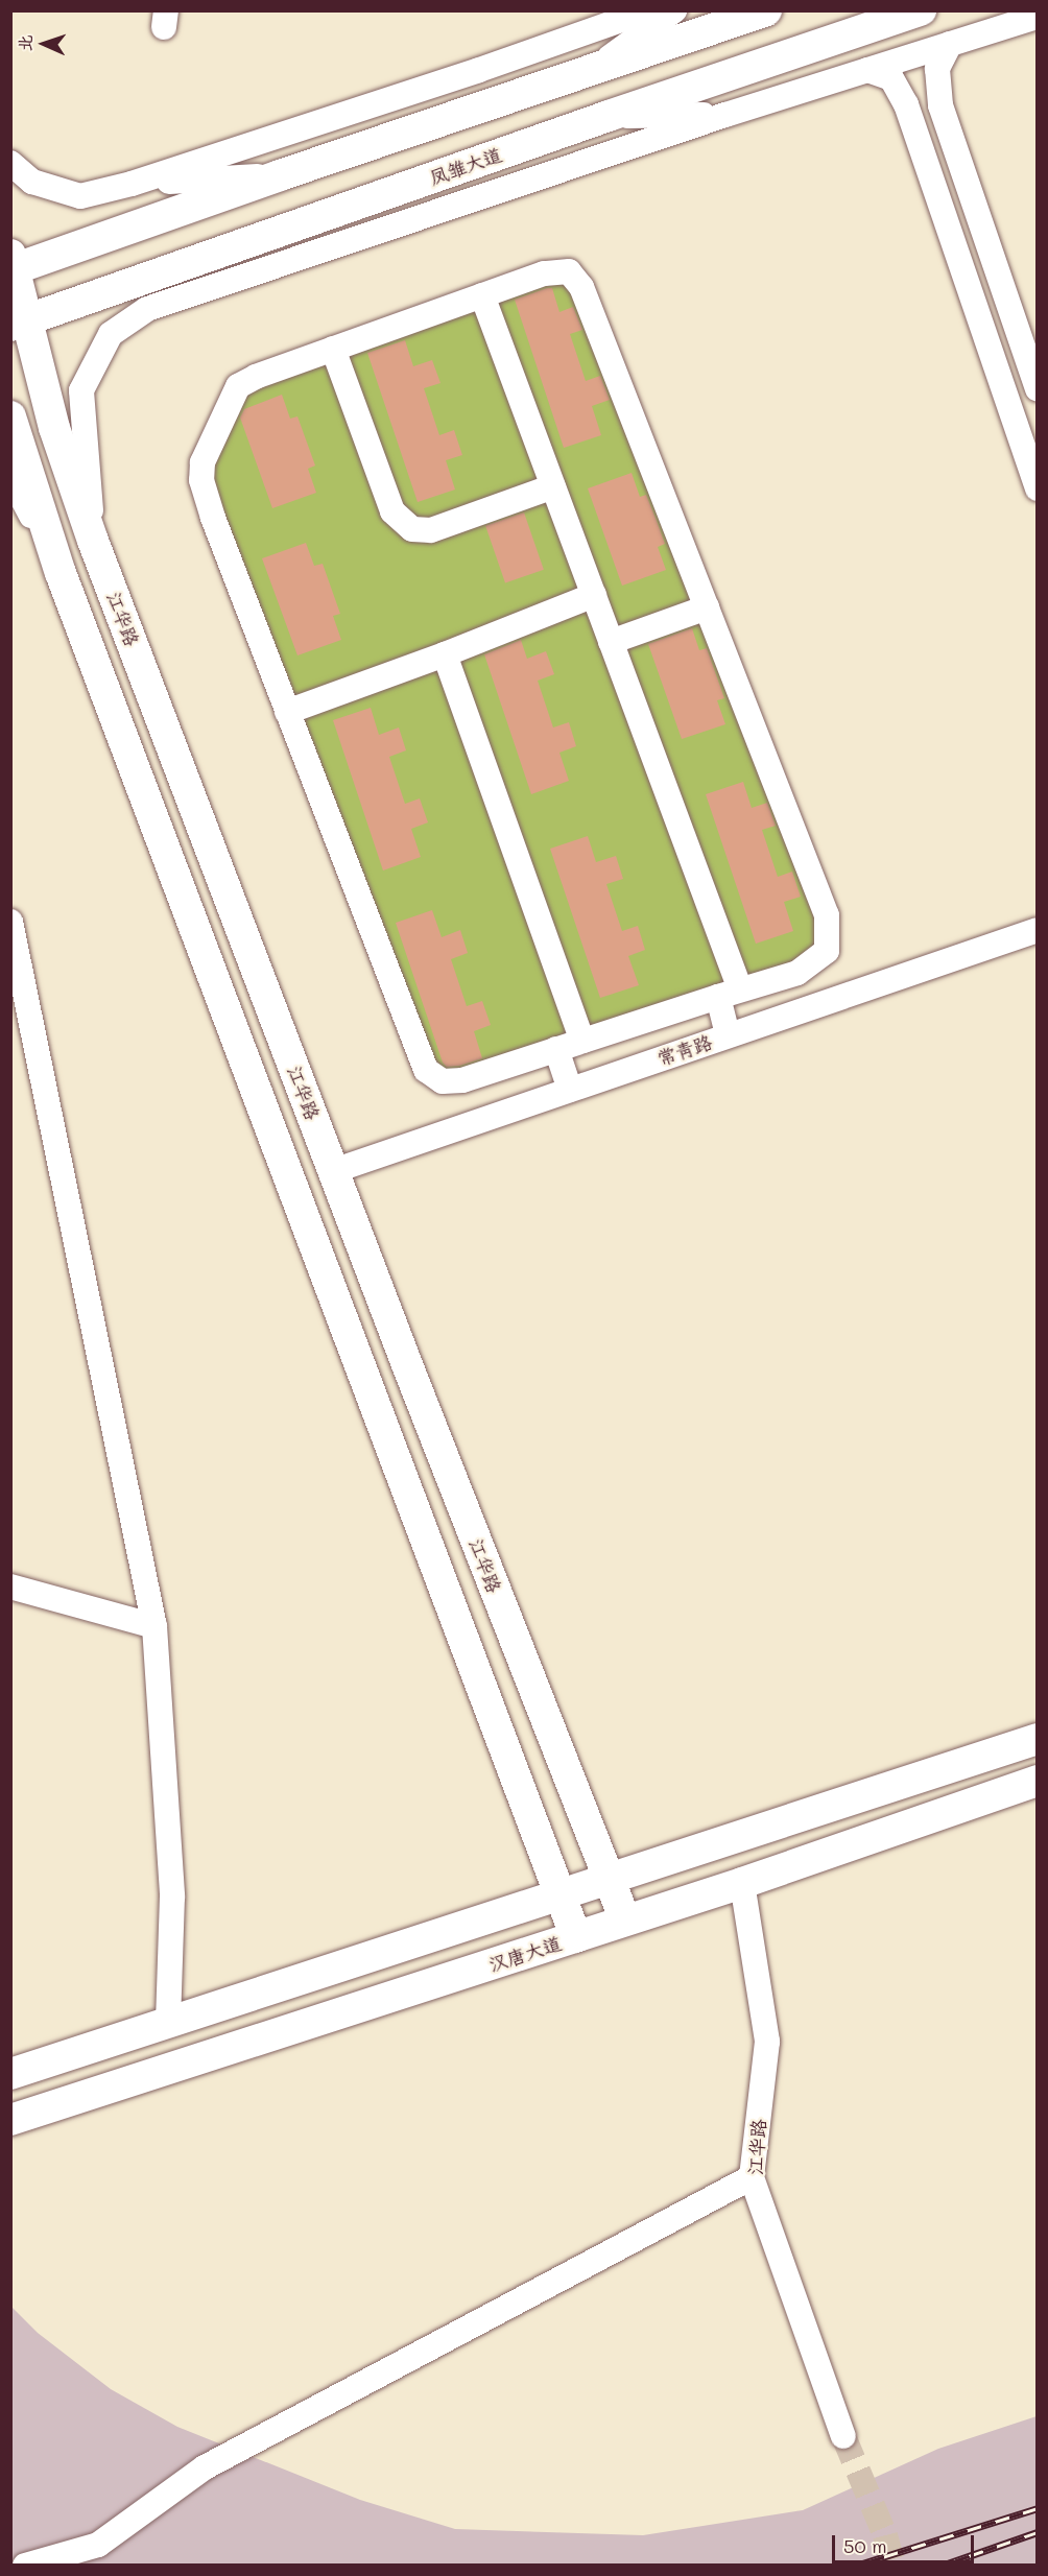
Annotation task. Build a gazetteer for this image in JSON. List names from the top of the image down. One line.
{"streets":{"main road":["凤雏大道","江华路","汉唐大道"],"street":["常青路"]},"crossings":[["凤雏大道","江华路"],["江华路","常青路"],["江华路","汉唐大道"]],"scale_bar":"50 m","north":"left"}
